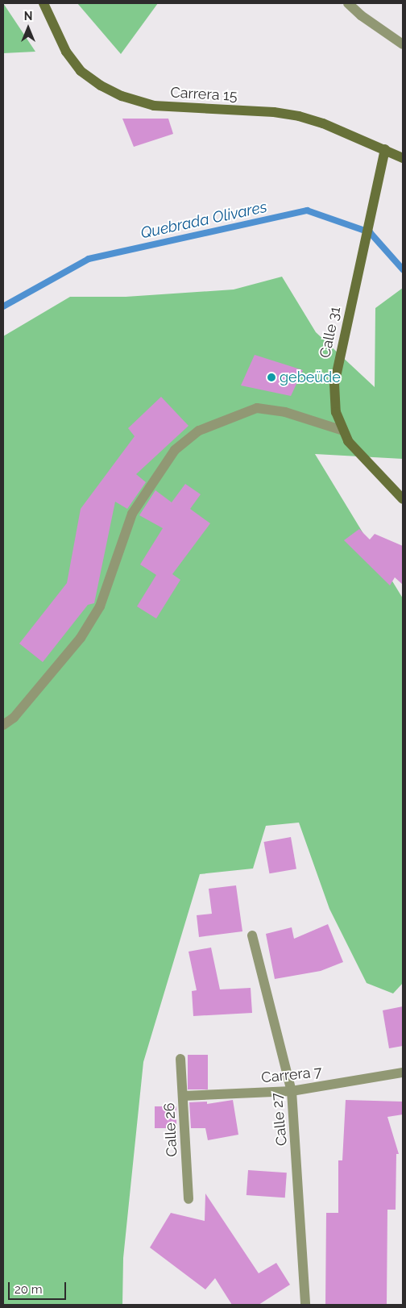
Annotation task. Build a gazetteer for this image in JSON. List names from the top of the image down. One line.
{"streets":{"main road":["Carrera 15","Calle 31"],"street":["Carrera 7","Calle 27","Calle 26"]},"crossings":[["Carrera 15","Calle 31"],["Carrera 7","Calle 27"],["Carrera 7","Calle 26"]],"water":["Quebrada Olivares"],"places":["gebeüde"],"scale_bar":"20 m","north":"top"}
